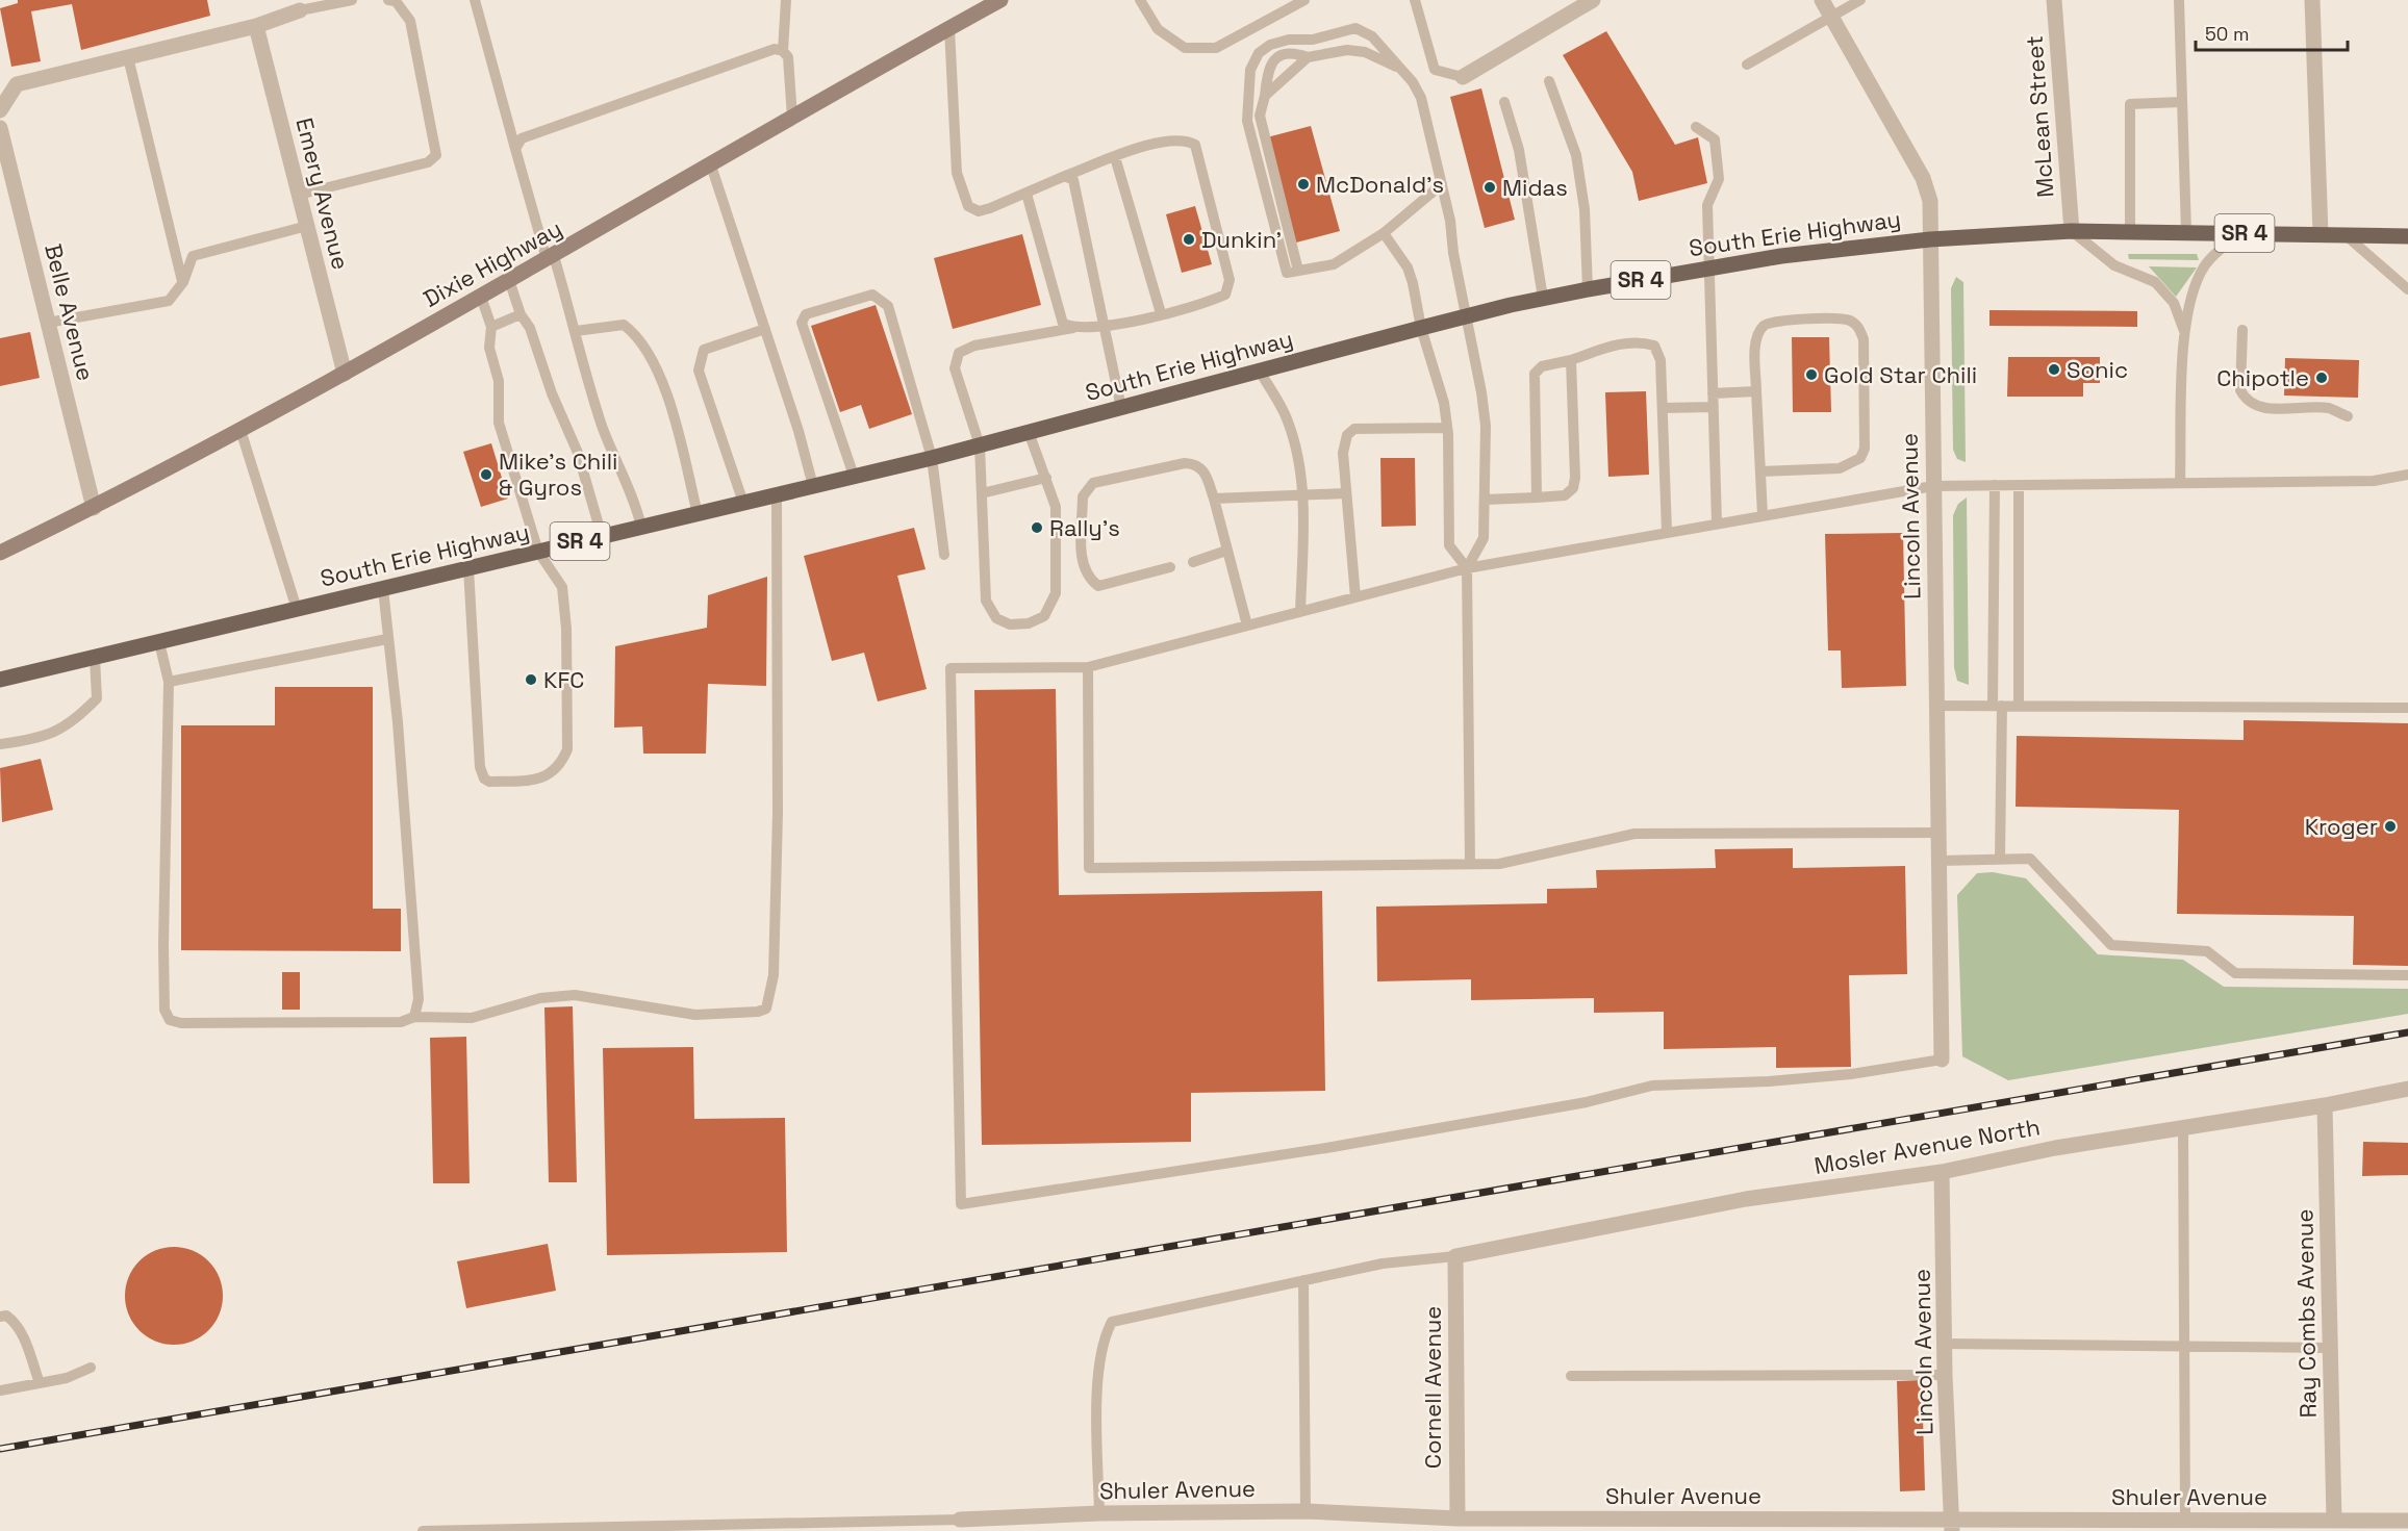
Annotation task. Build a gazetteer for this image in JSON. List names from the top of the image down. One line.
{"streets":{"main road":["South Erie Highway","SR 4"],"street":["McLean Street","Emery Avenue","Dixie Highway","Belle Avenue","Lincoln Avenue","Mosler Avenue North","Ray Combs Avenue","Cornell Avenue","Shuler Avenue"]},"crossings":[["McLean Street","South Erie Highway"],["Emery Avenue","Dixie Highway"],["South Erie Highway","Lincoln Avenue"],["Dixie Highway","Belle Avenue"],["Lincoln Avenue","Mosler Avenue North"],["Lincoln Avenue","Shuler Avenue"],["Mosler Avenue North","Ray Combs Avenue"],["Mosler Avenue North","Cornell Avenue"],["Ray Combs Avenue","Shuler Avenue"],["Cornell Avenue","Shuler Avenue"]],"places":["McDonald's","Midas","Dunkin'","Sonic","Gold Star Chili","Chipotle","Mike's Chili & Gyros","Rally's","KFC","Kroger"],"scale_bar":"50 m"}
